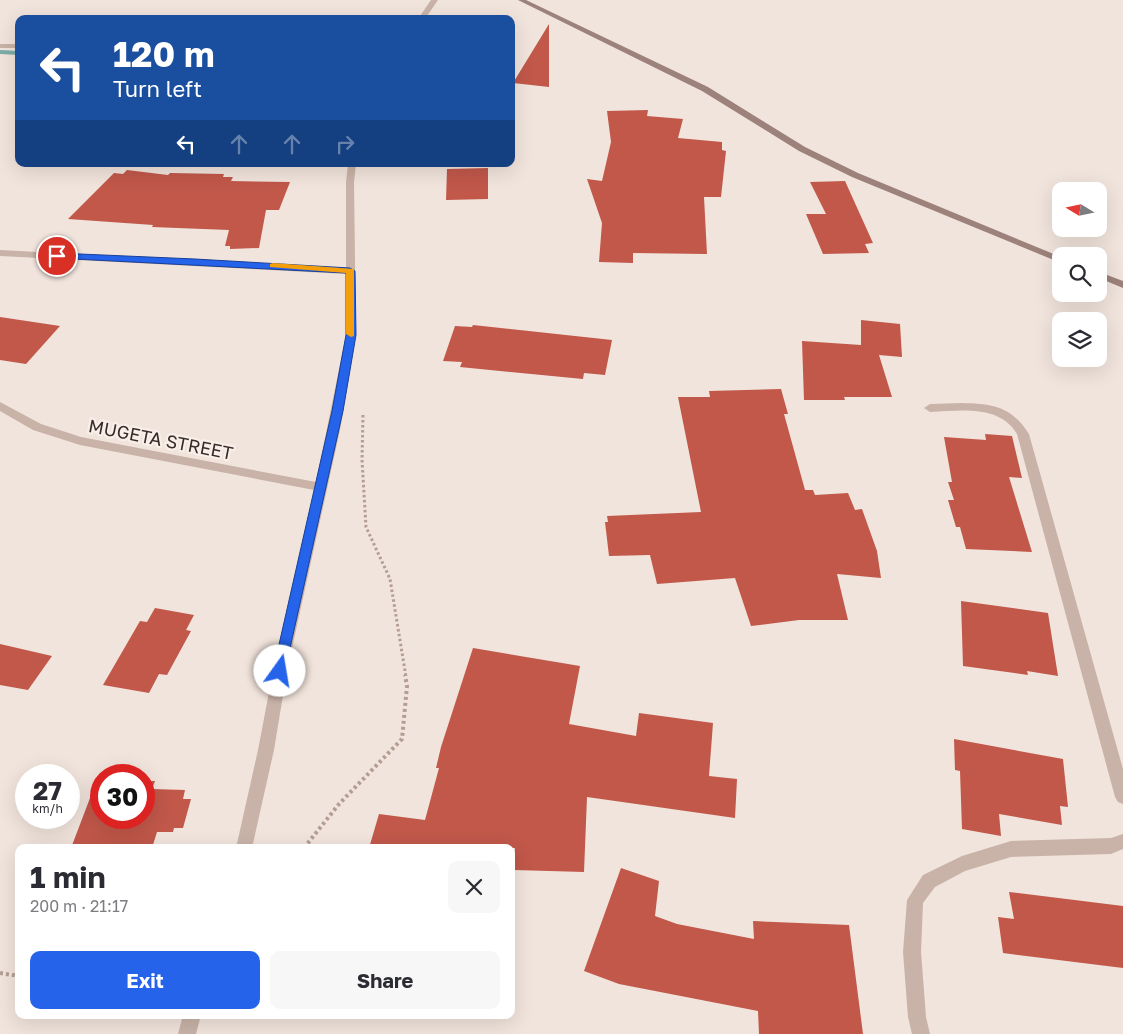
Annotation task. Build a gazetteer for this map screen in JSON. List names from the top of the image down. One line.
{"streets":{"street":["MUGETA STREET"]},"north":"left","page":{"turn":["120 m","Turn left"],"speed":"27 km/h","limit":"30","heading":["1 min","200 m · 21:17"],"buttons":["Exit","Share"]}}
